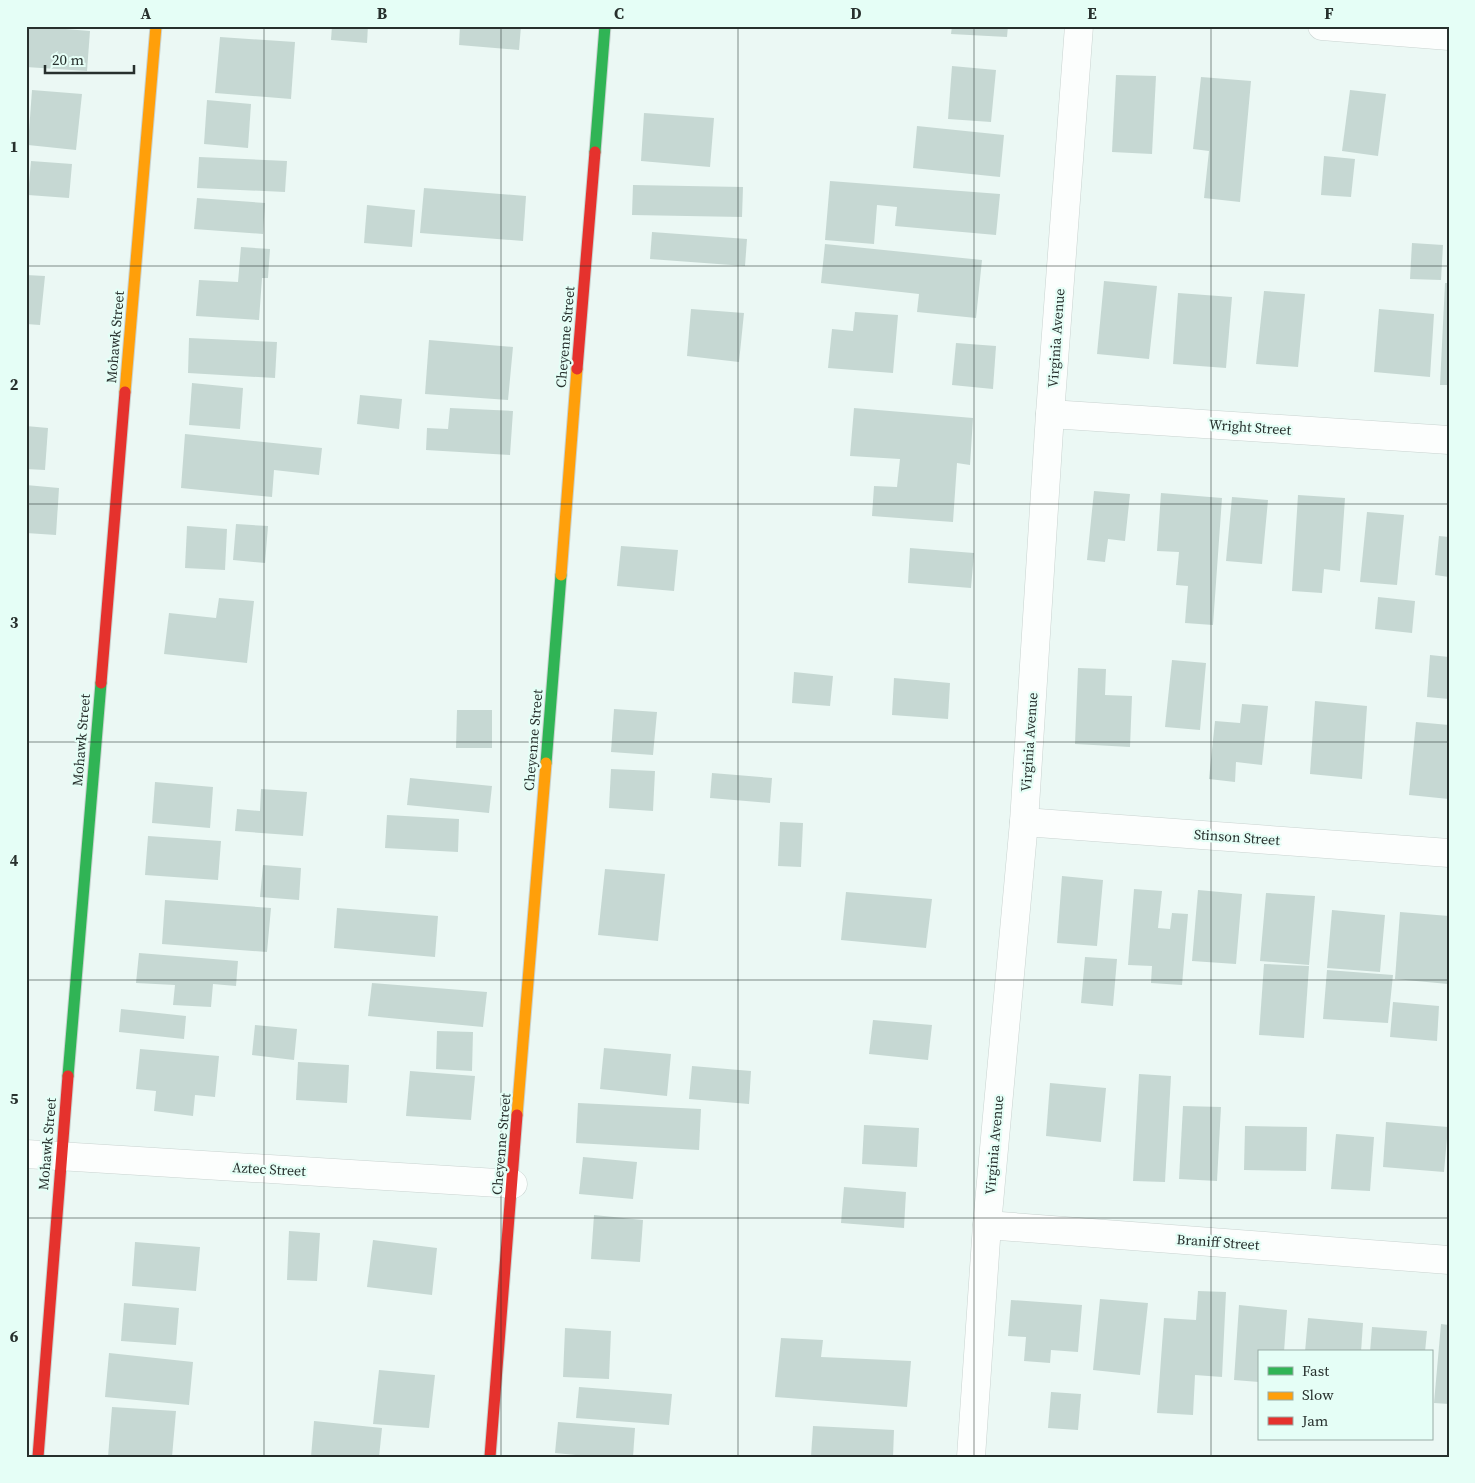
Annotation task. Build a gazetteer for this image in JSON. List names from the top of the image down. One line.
{"streets":{"street":["Mohawk Street","Cheyenne Street","Virginia Avenue","Wright Street","Stinson Street","Aztec Street","Braniff Street"]},"crossings":[["Mohawk Street","Aztec Street"],["Cheyenne Street","Aztec Street"],["Virginia Avenue","Wright Street"],["Virginia Avenue","Stinson Street"],["Virginia Avenue","Braniff Street"]],"legend":["Fast","Slow","Jam"],"scale_bar":"20 m","grid":{"columns":["A","B","C","D","E","F"],"rows":["1","2","3","4","5","6"]}}
